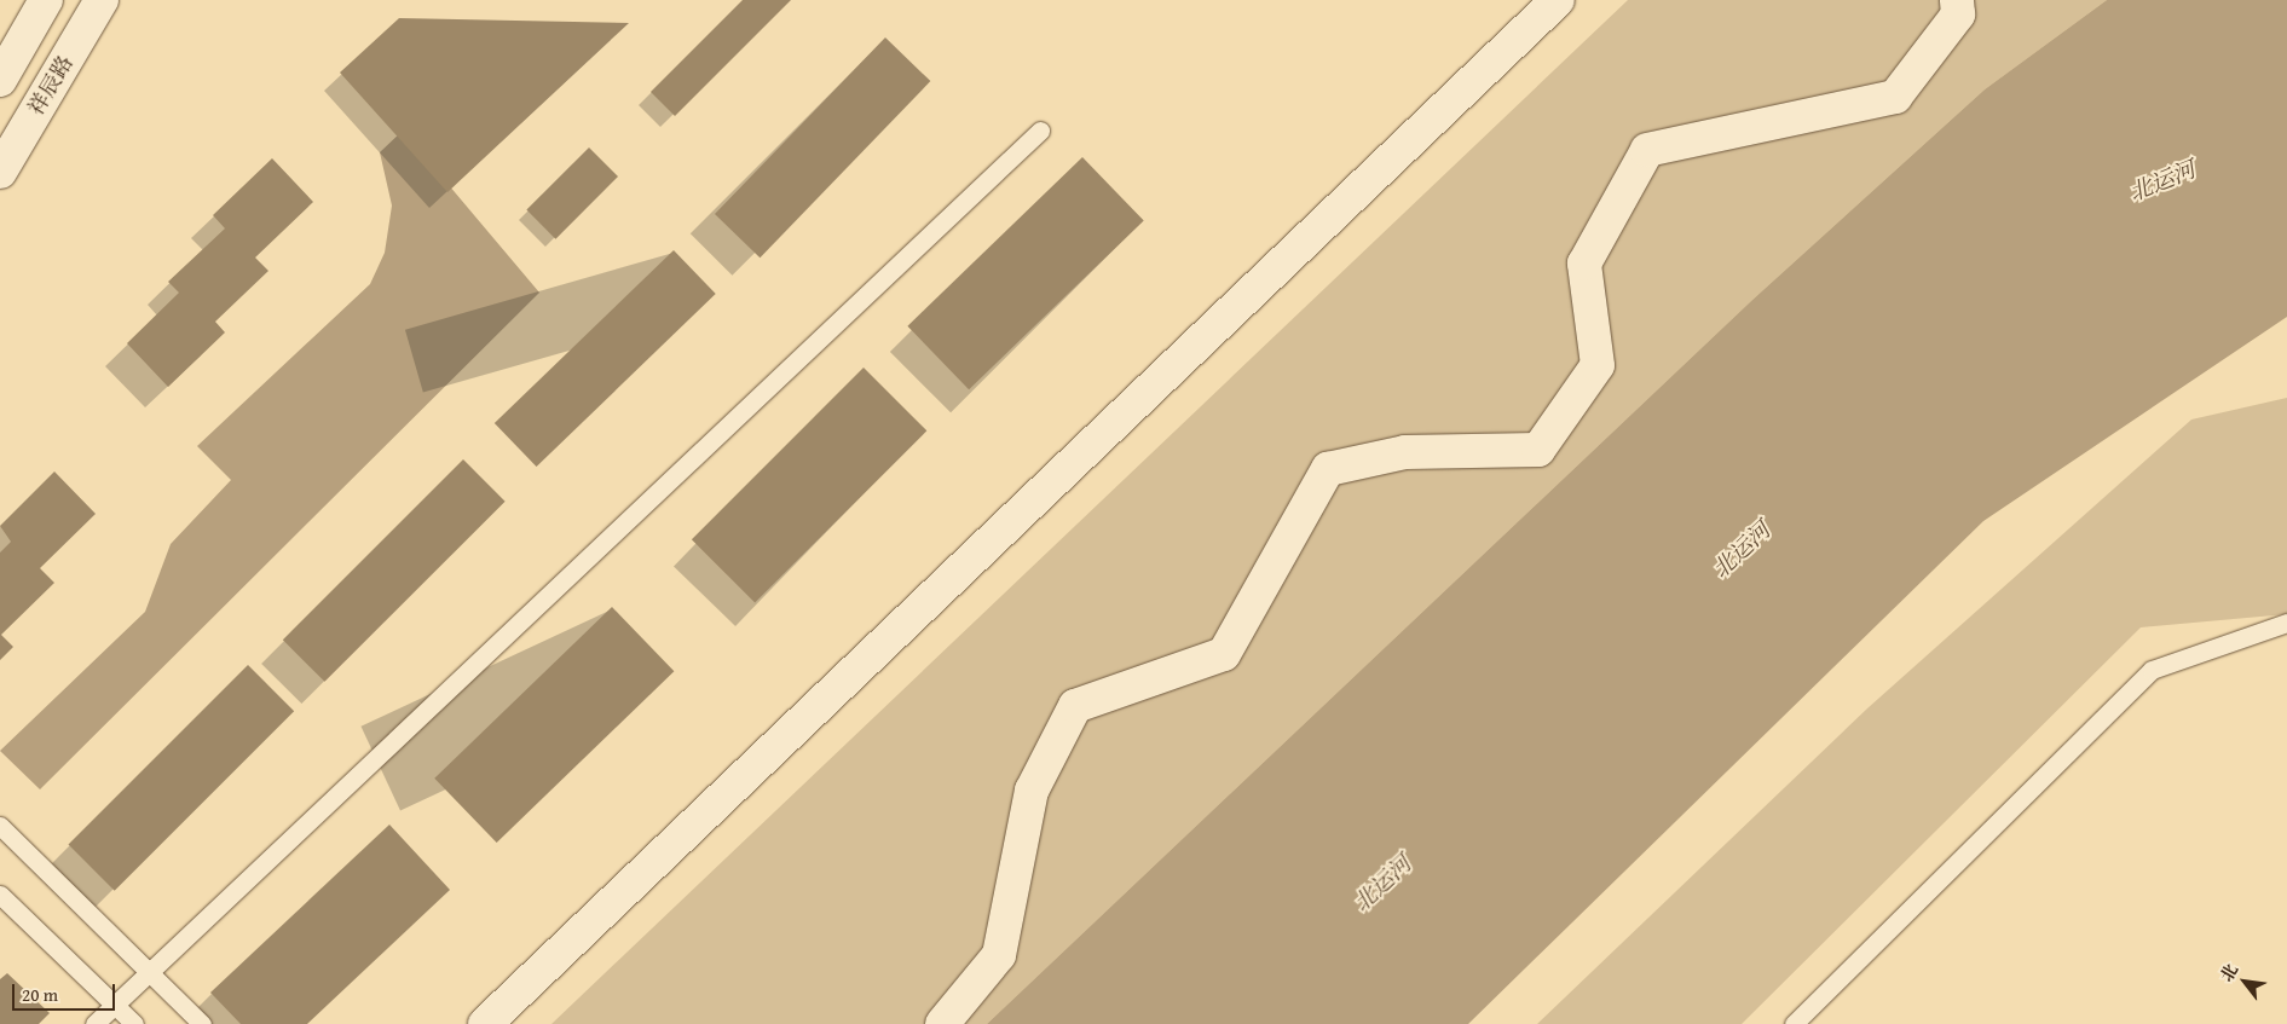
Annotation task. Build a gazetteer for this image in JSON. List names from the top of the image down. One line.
{"streets":{"street":["祥辰路"]},"water":["北运河"],"scale_bar":"20 m","north":"top left"}
